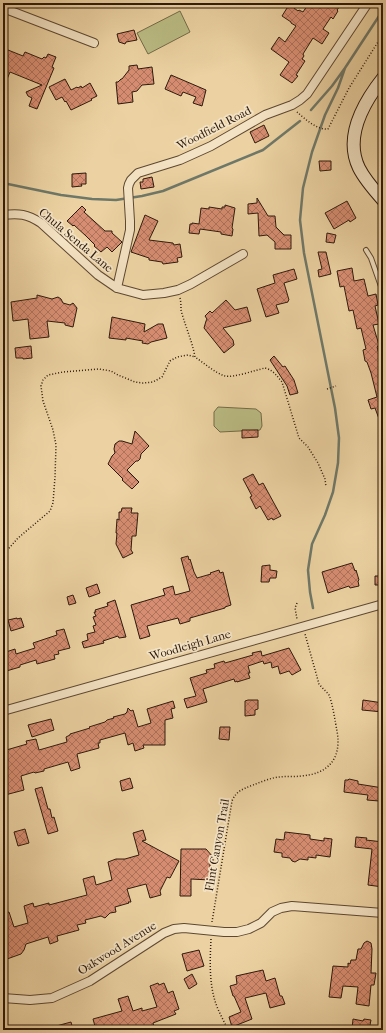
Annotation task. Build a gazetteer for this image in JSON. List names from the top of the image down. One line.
{"streets":{"street":["Woodfield Road","Chula Senda Lane","Woodleigh Lane","Oakwood Avenue"],"path":["Flint Canyon Trail"]},"crossings":[["Woodfield Road","Chula Senda Lane"]]}
